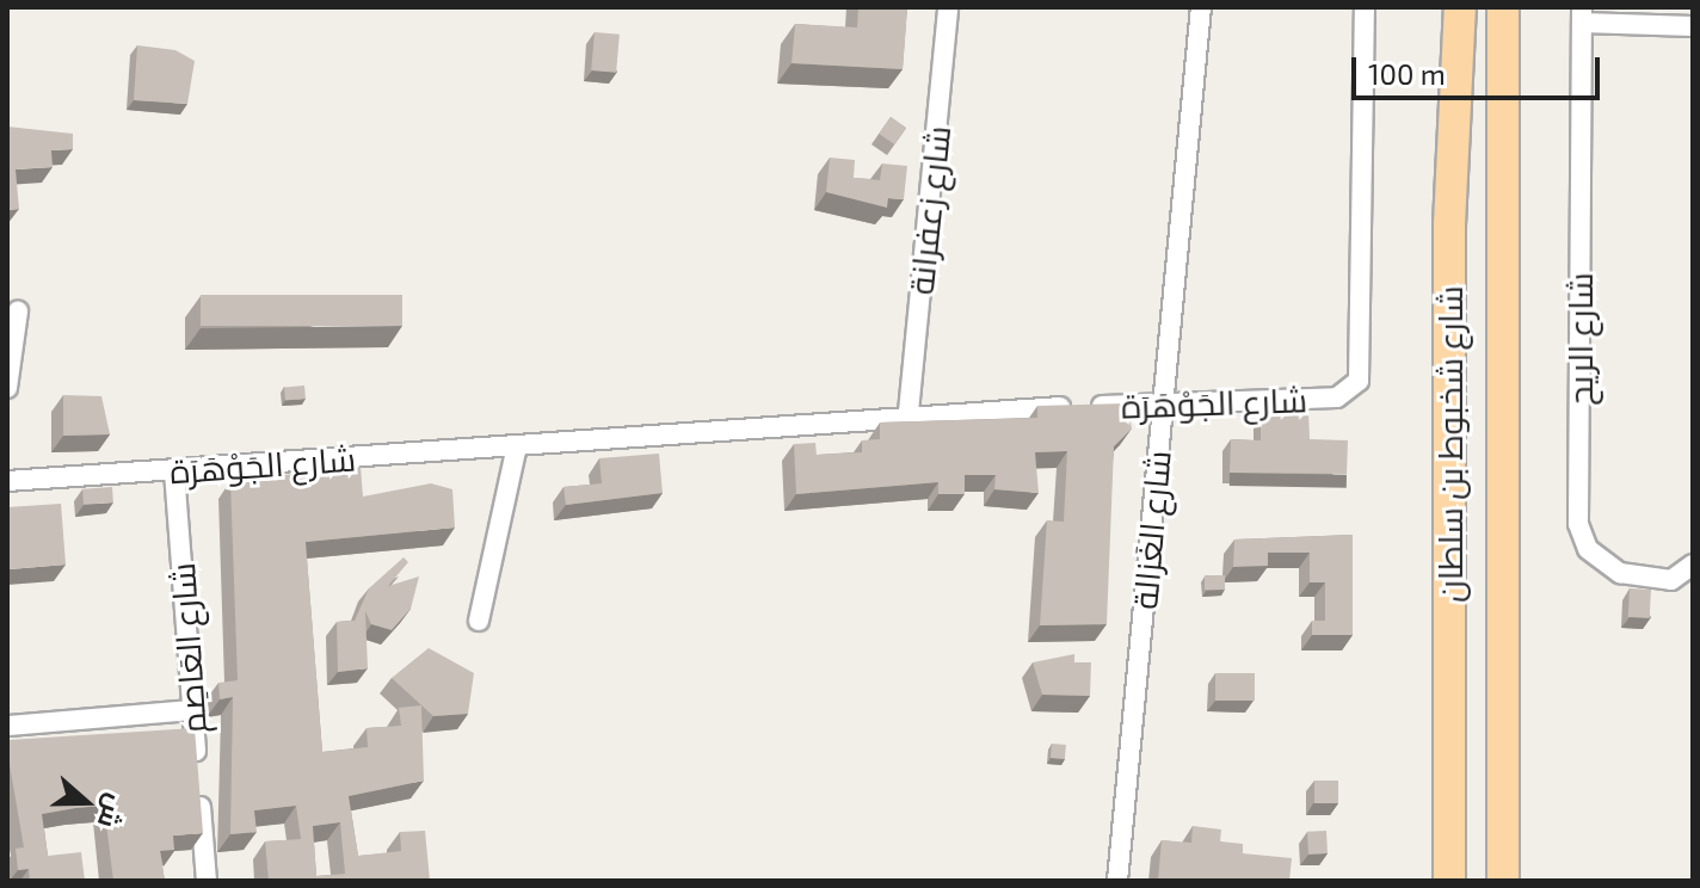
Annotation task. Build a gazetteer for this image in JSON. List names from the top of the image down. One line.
{"streets":{"main road":["شارع شخبوط بن سلطان"],"street":["شارع زعفرانة","شارع الريح","شارع الجَوْهَرَة","شارع الغَزالة","شارع العَاصِم"]},"crossings":[["شارع زعفرانة","شارع الجَوْهَرَة"],["شارع الجَوْهَرَة","شارع الغَزالة"],["شارع الجَوْهَرَة","شارع العَاصِم"]],"scale_bar":"100 m","north":"right"}
